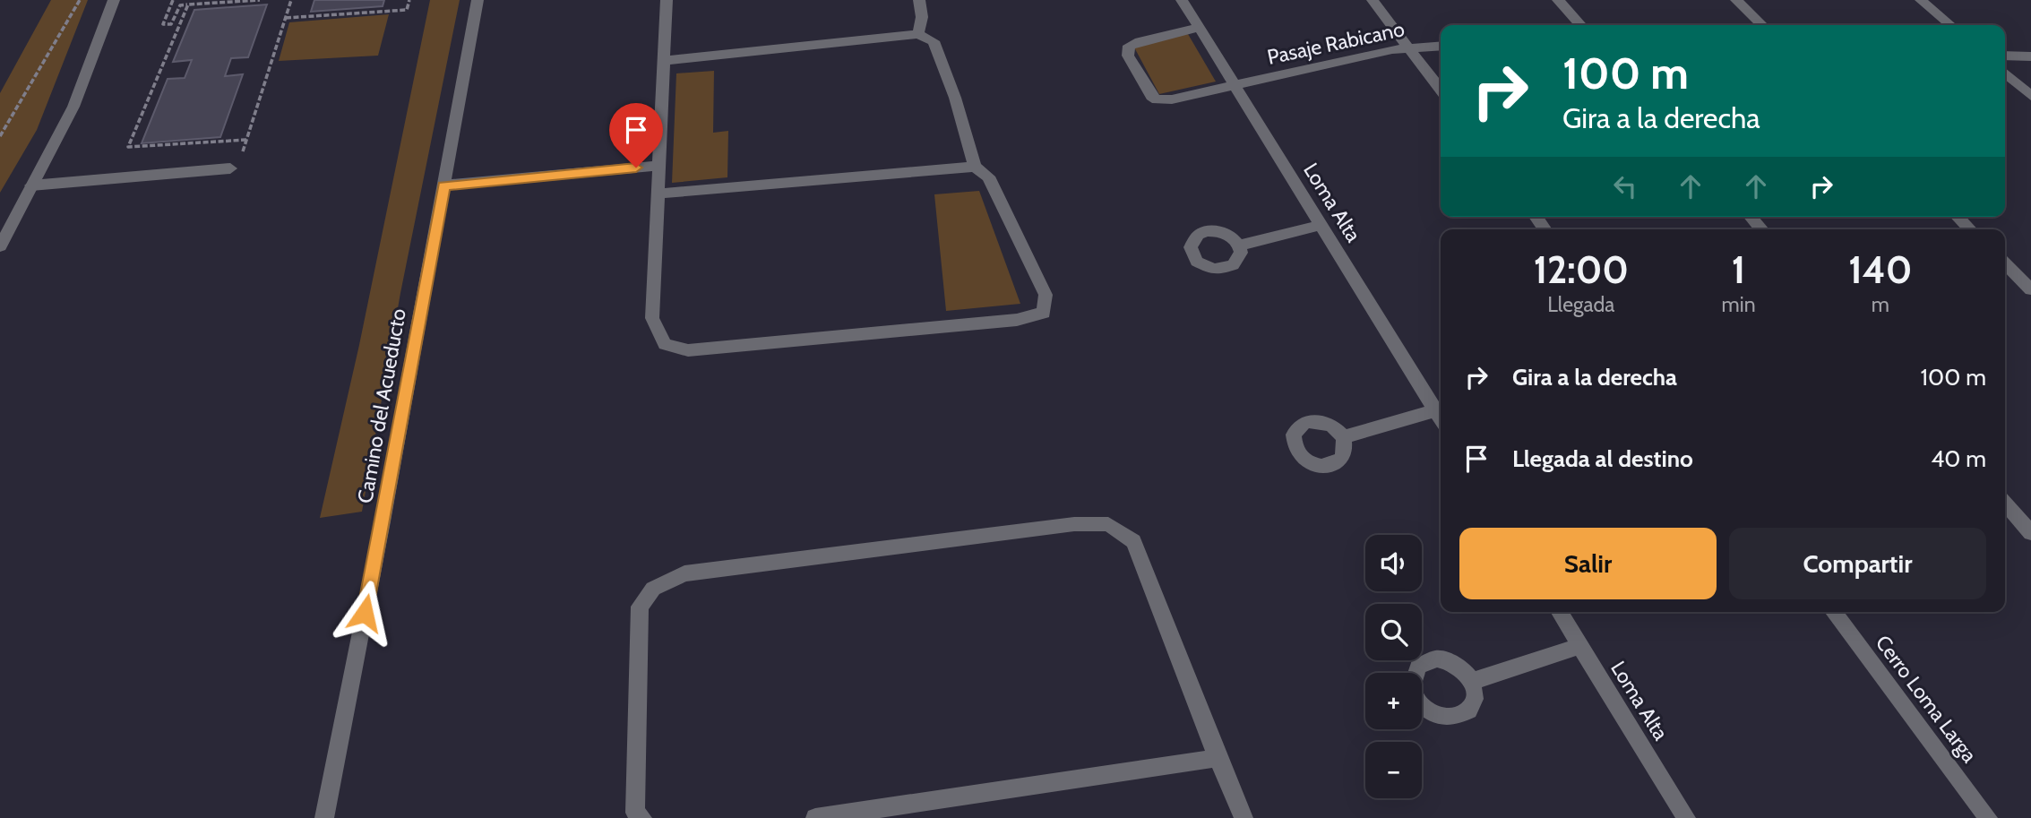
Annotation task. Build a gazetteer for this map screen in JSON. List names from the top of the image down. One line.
{"streets":{"street":["Pasaje Rabicano","Loma Alta","Camino del Acueducto","Cerro Loma Larga"]},"crossings":[["Pasaje Rabicano","Loma Alta"]],"page":{"turn":["100 m","Gira a la derecha"],"eta":["12:00","Llegada","1","min","140","m"],"list":[{"name":"Gira a la derecha","value":"100 m"},{"name":"Llegada al destino","value":"40 m"}],"buttons":["Salir","Compartir"],"map_buttons":["+","−"]}}
